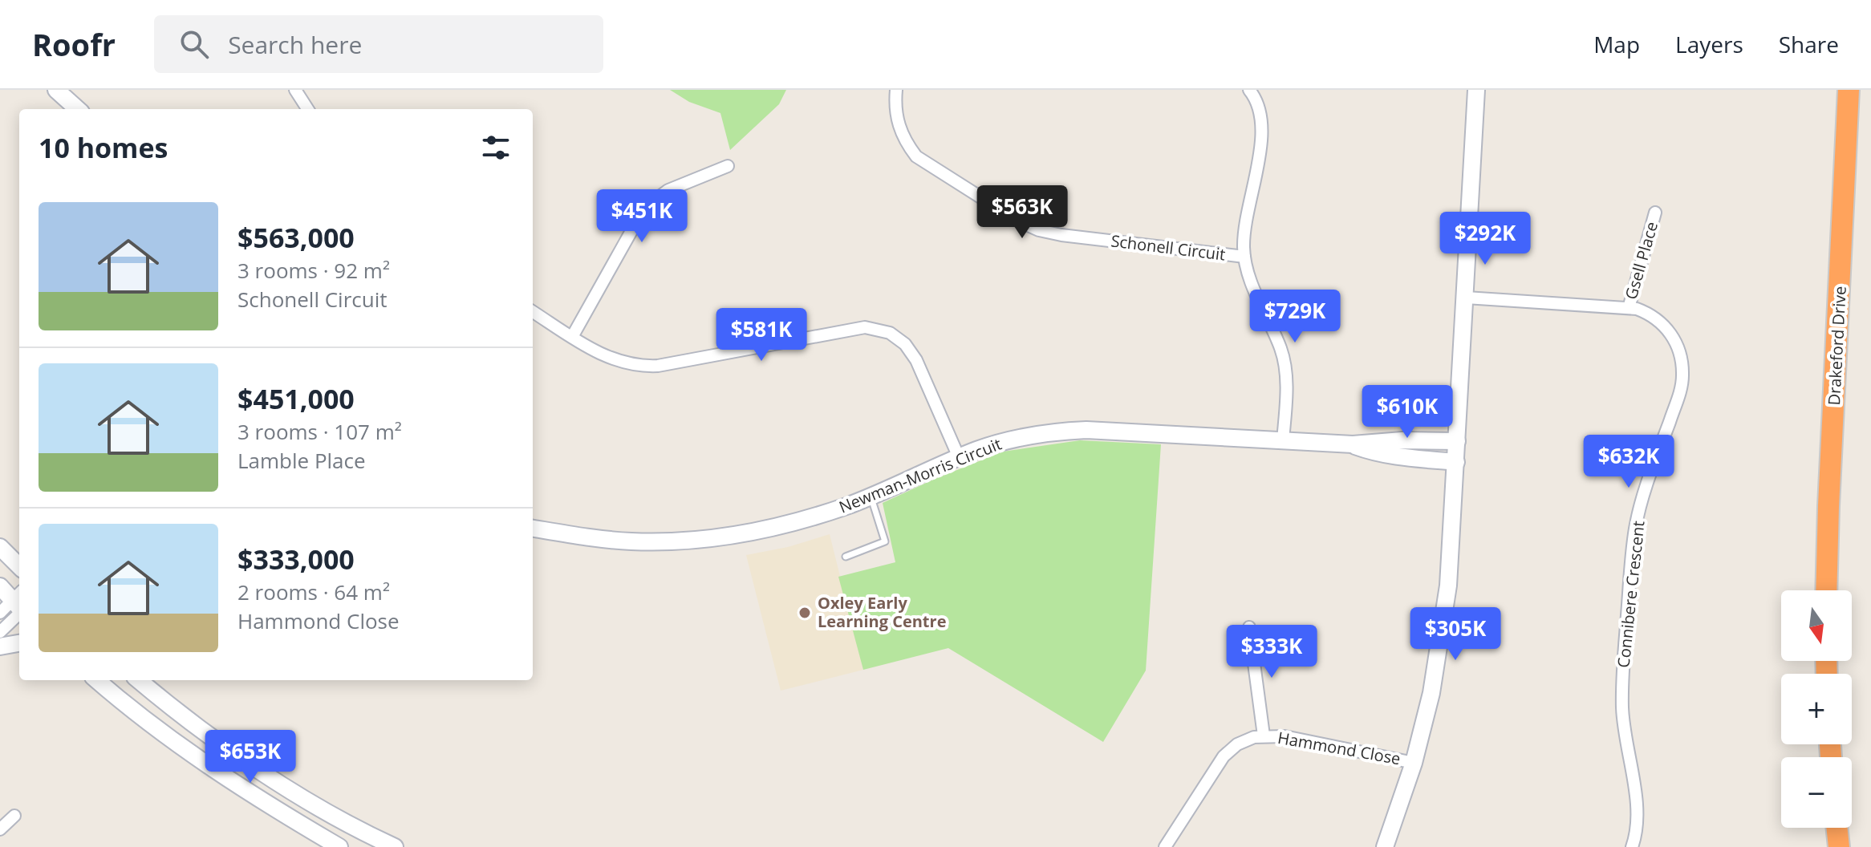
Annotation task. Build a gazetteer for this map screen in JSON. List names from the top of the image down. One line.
{"streets":{"highway":["Drakeford Drive"],"street":["Schonell Circuit","Gsell Place","Newman-Morris Circuit","Connibere Crescent","Hammond Close"]},"crossings":[["Schonell Circuit","Newman-Morris Circuit"],["Gsell Place","Connibere Crescent"]],"places":["Oxley Early Learning Centre"],"north":"bottom","page":{"header":"Roofr","search":"Search here","nav":["Map","Layers","Share"],"heading":"10 homes","price":["$563K","$451K","$292K","$729K","$581K","$610K","$632K","$305K","$333K","$653K"],"list":[{"name":"$563,000","note":"3 rooms · 92 m² · Schonell Circuit"},{"name":"$451,000","note":"3 rooms · 107 m² · Lamble Place"},{"name":"$333,000","note":"2 rooms · 64 m² · Hammond Close"}],"map_buttons":["+","−"]}}
